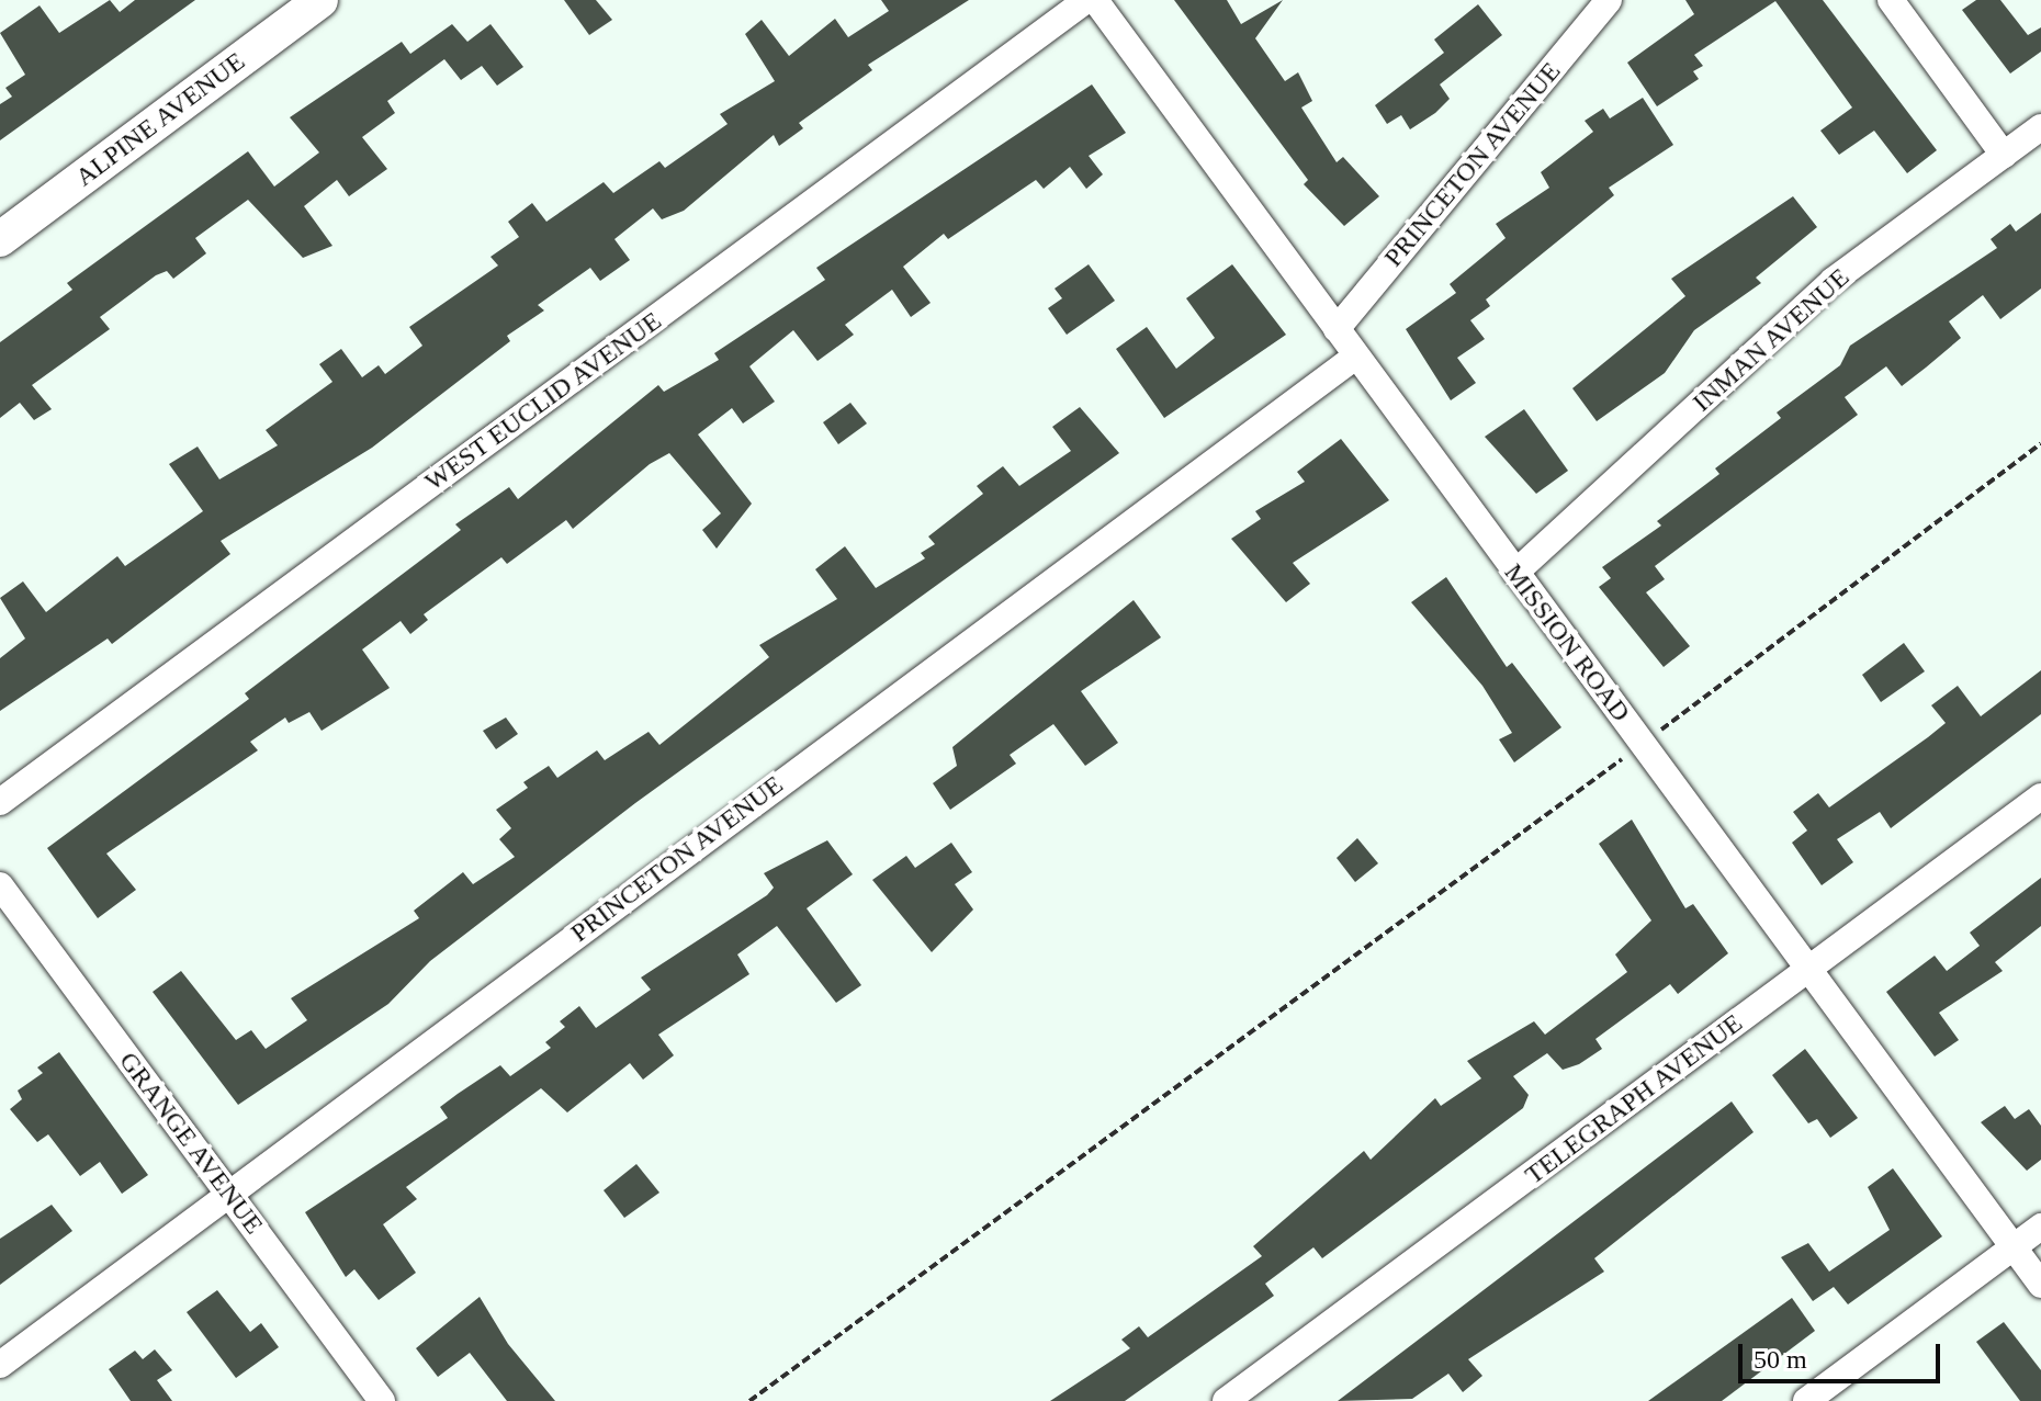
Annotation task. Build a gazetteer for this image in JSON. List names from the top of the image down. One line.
{"streets":{"street":["ALPINE AVENUE","PRINCETON AVENUE","INMAN AVENUE","WEST EUCLID AVENUE","MISSION ROAD","TELEGRAPH AVENUE","GRANGE AVENUE"]},"crossings":[["PRINCETON AVENUE","MISSION ROAD"],["PRINCETON AVENUE","GRANGE AVENUE"],["INMAN AVENUE","MISSION ROAD"],["MISSION ROAD","TELEGRAPH AVENUE"]],"scale_bar":"50 m"}
